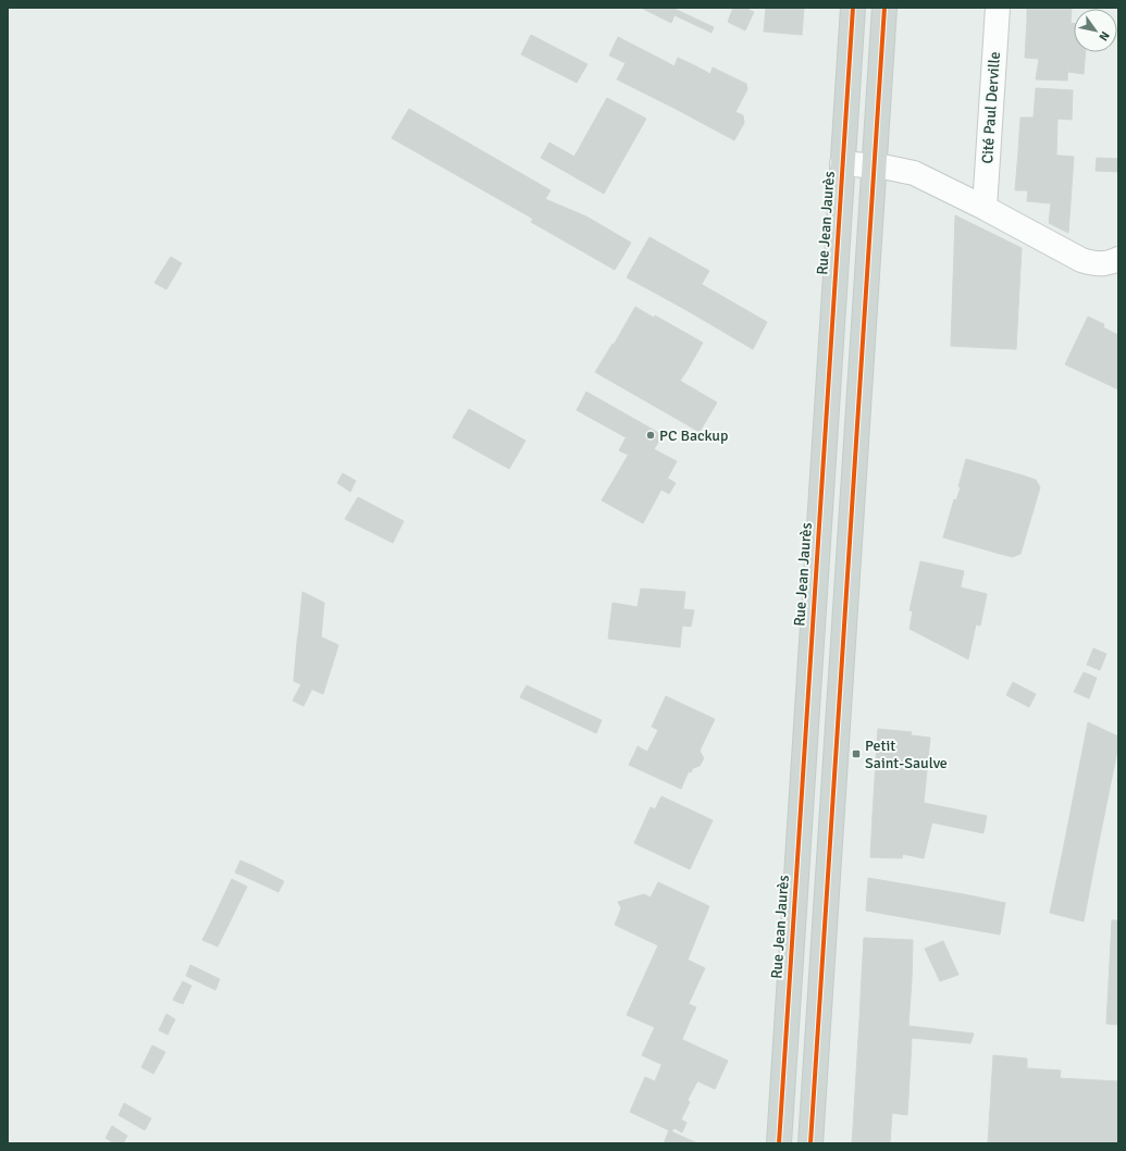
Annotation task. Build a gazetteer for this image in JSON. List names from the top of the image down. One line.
{"streets":{"main road":["Rue Jean Jaurès"],"street":["Cité Paul Derville"]},"places":{"other":["PC Backup"],"transit":["Petit Saint-Saulve"]},"north":"bottom right"}
